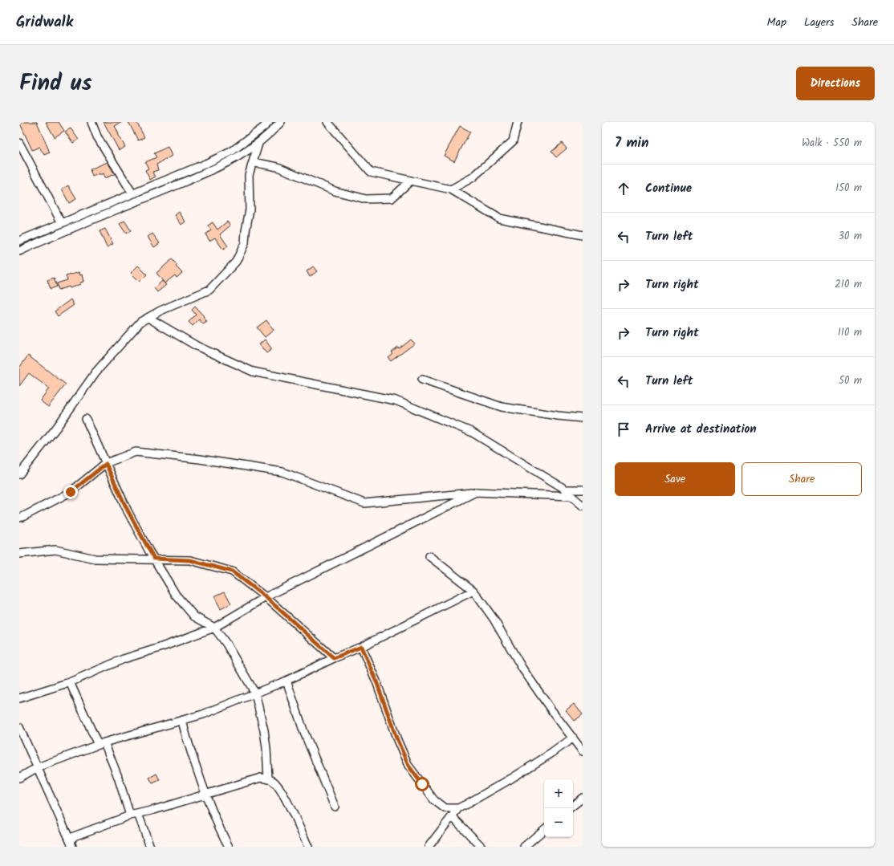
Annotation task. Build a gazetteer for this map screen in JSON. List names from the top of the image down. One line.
{"page":{"header":"Gridwalk","nav":["Map","Layers","Share"],"title":"Find us","buttons":["Directions",["Save","Share"]],"heading":["7 min","Walk · 550 m"],"list":[["Continue","150 m"],["Turn left","30 m"],["Turn right","210 m"],["Turn right","110 m"],["Turn left","50 m"],"Arrive at destination"],"map_buttons":["+","−"]}}
